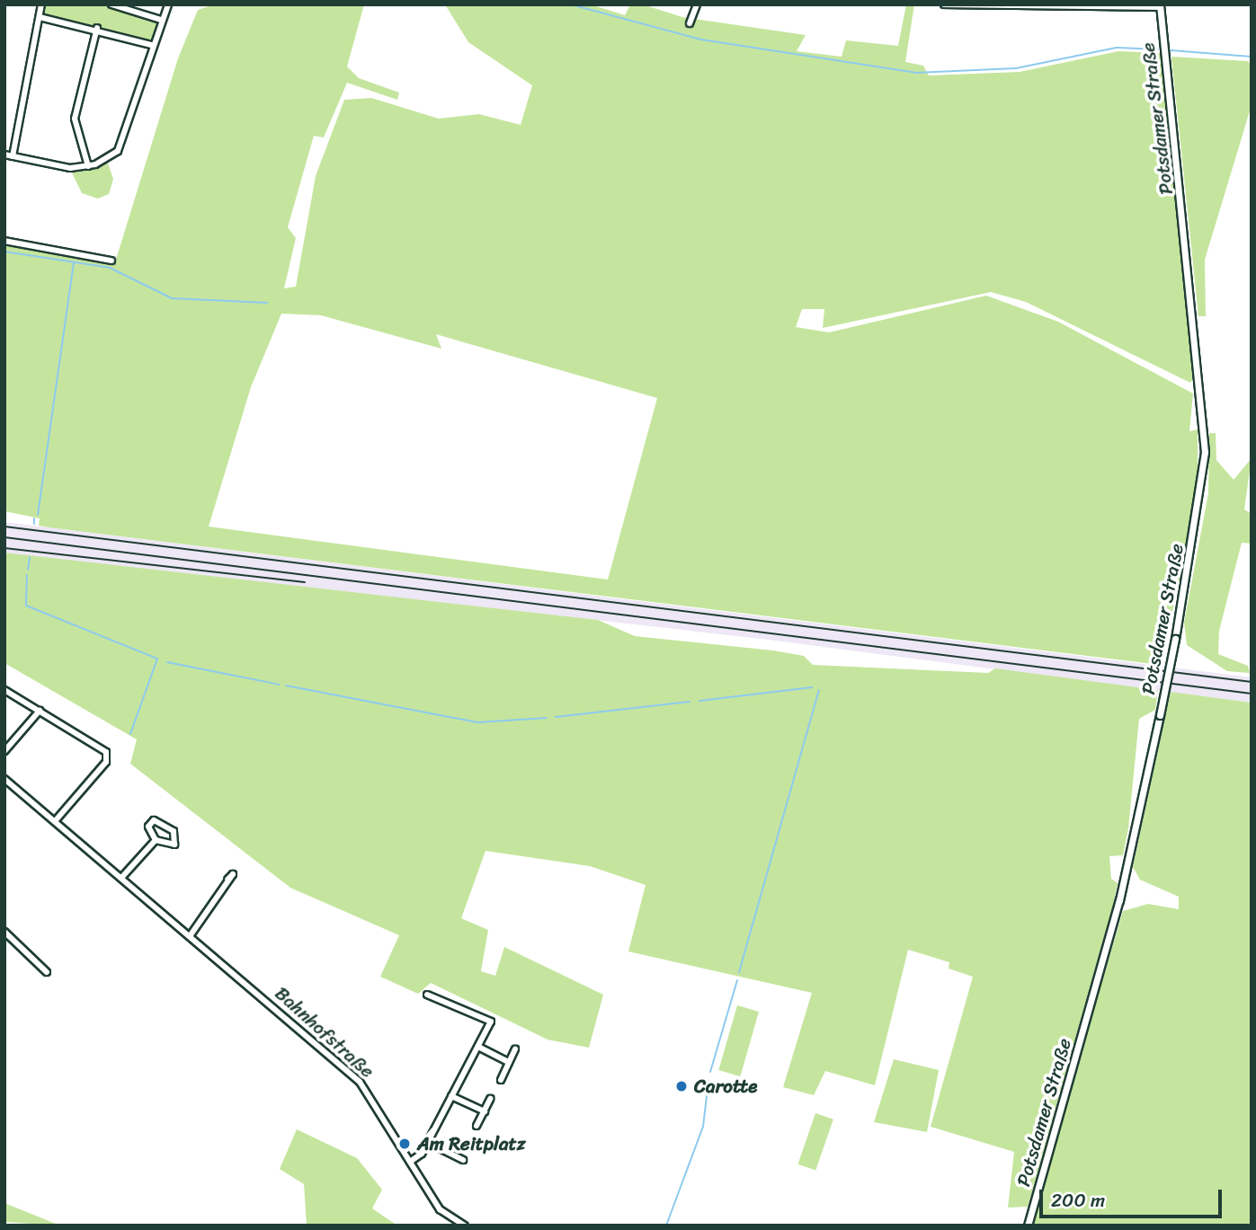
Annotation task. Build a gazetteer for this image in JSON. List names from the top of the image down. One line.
{"streets":{"street":["Potsdamer Straße","Bahnhofstraße"]},"places":["Carotte","Am Reitplatz"],"scale_bar":"200 m"}
